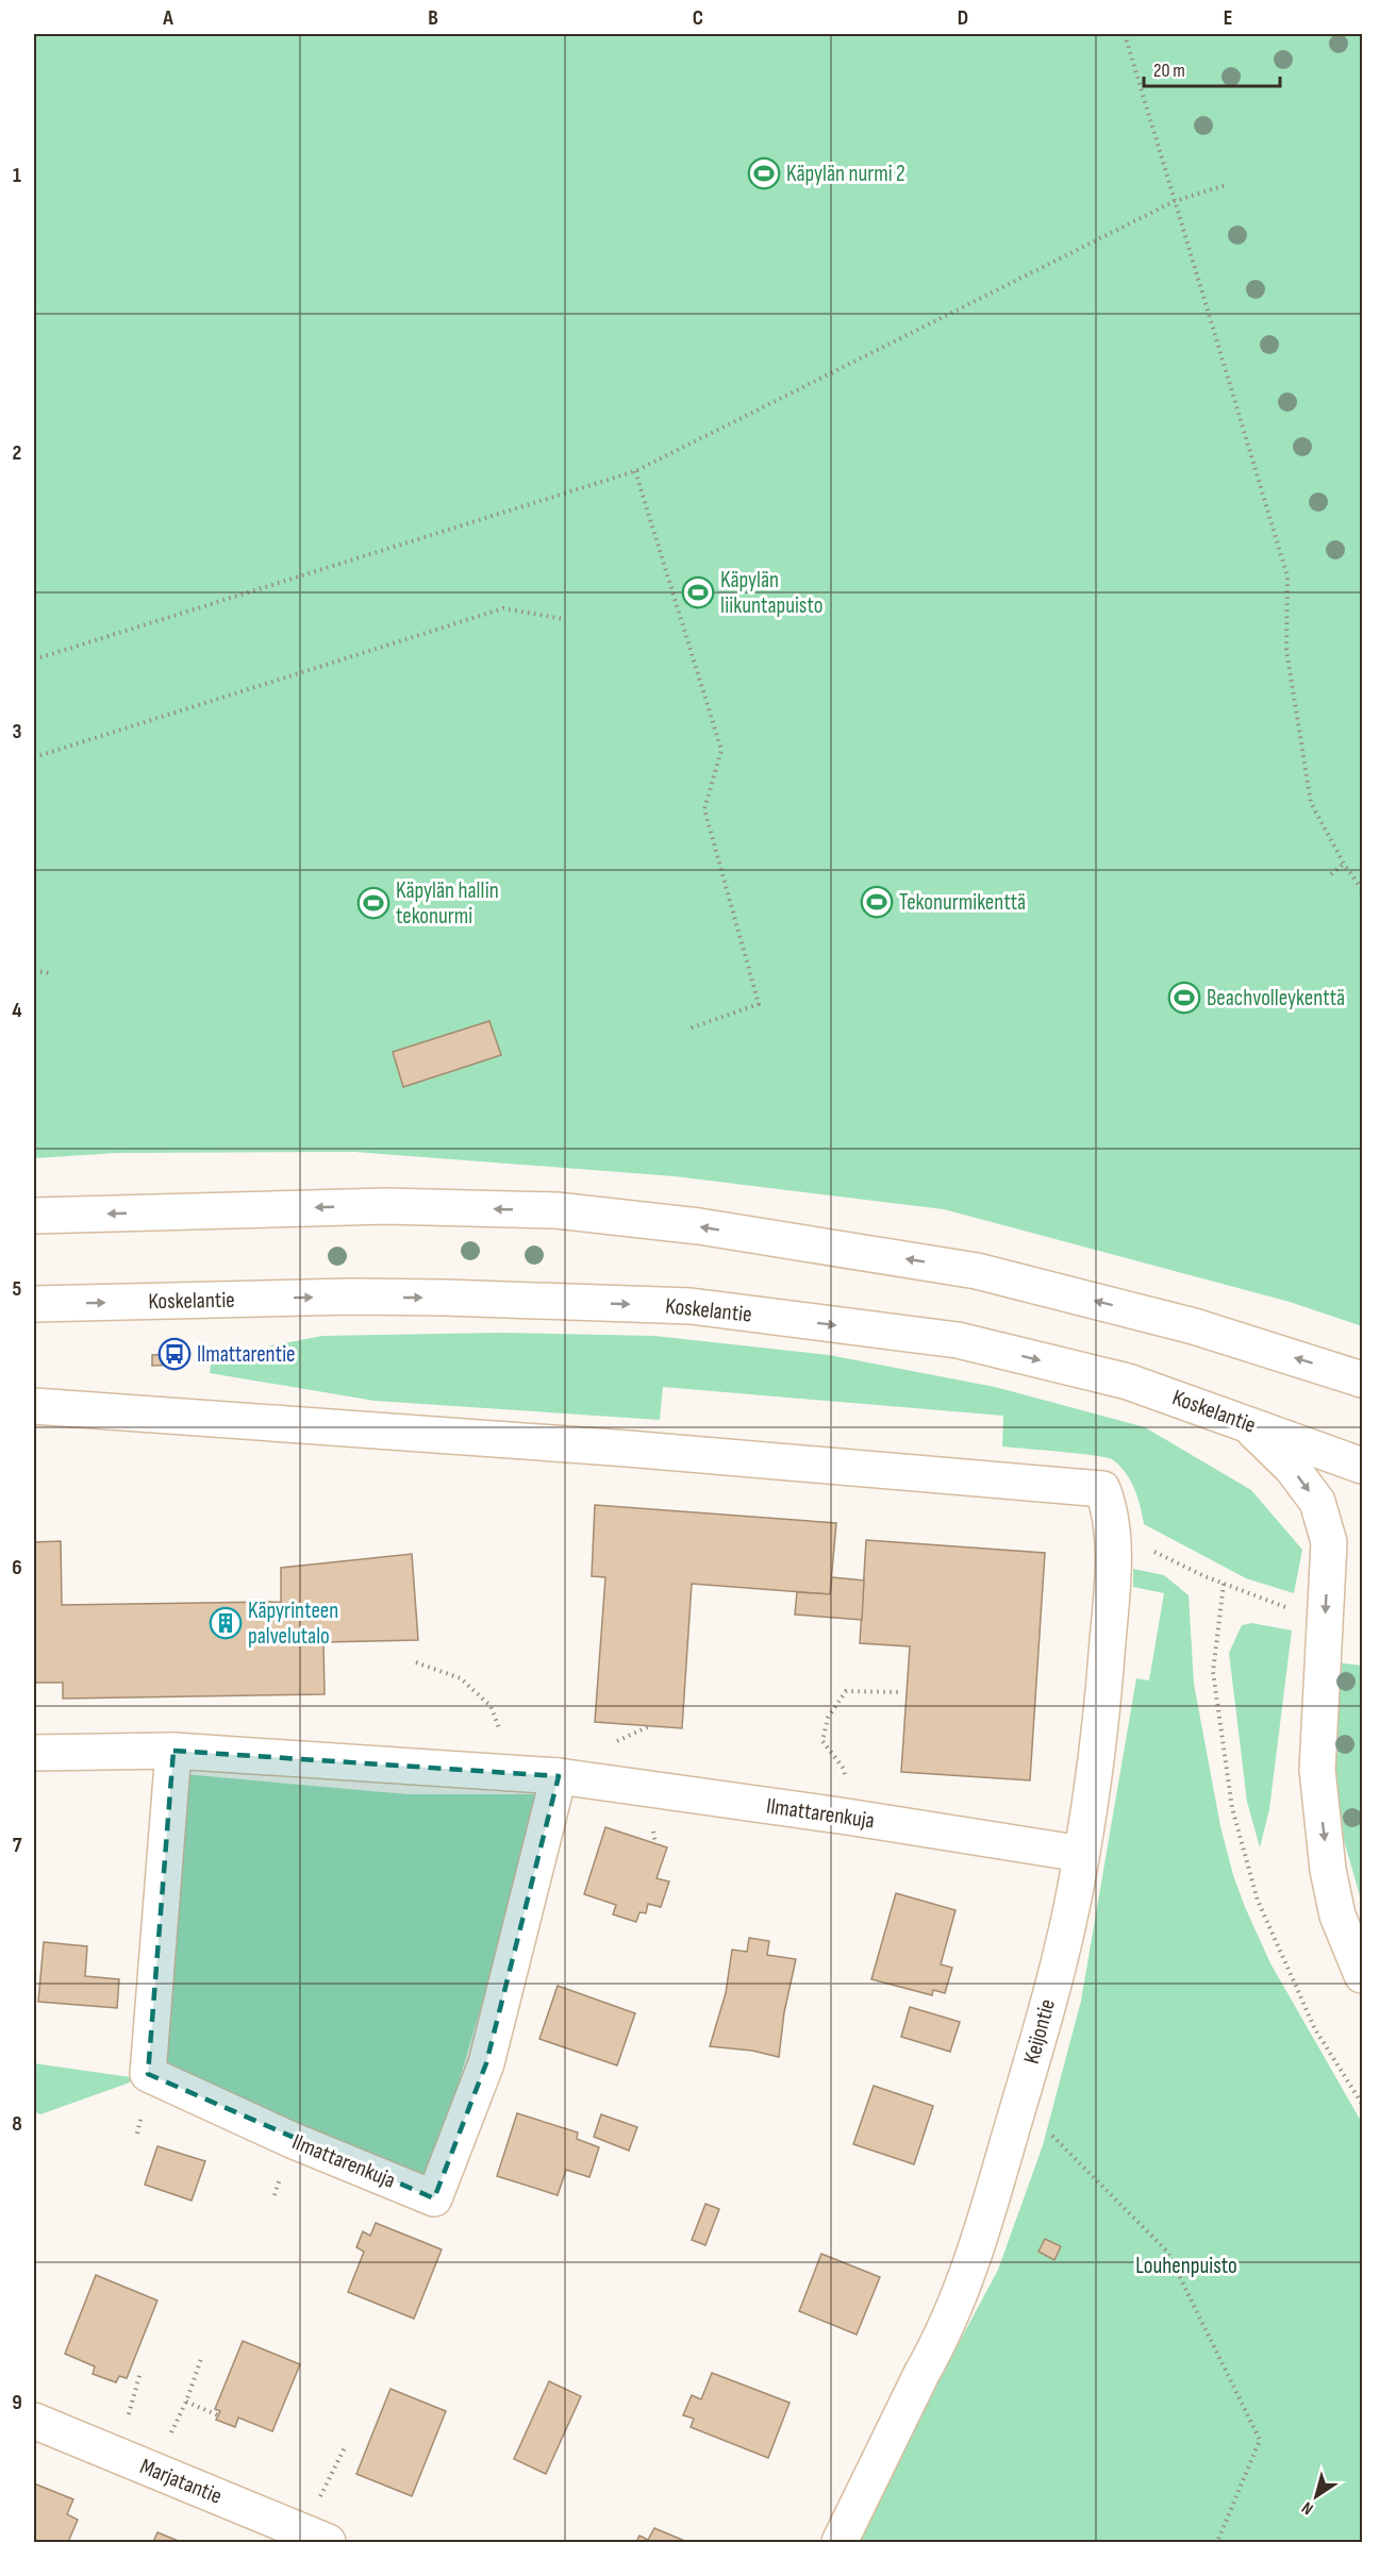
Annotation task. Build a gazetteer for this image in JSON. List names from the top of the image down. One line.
{"streets":{"street":["Koskelantie","Ilmattarenkuja","Keijontie","Marjatantie"]},"crossings":[["Ilmattarenkuja","Keijontie"]],"parks":["Louhenpuisto"],"places":{"sports":["Käpylän nurmi 2","Käpylän liikuntapuisto","Tekonurmikenttä","Käpylän hallin tekonurmi","Beachvolleykenttä"],"bus stop":["Ilmattarentie"],"building":["Käpyrinteen palvelutalo"]},"scale_bar":"20 m","north":"bottom left","grid":{"columns":["A","B","C","D","E"],"rows":["1","2","3","4","5","6","7","8","9"]}}
